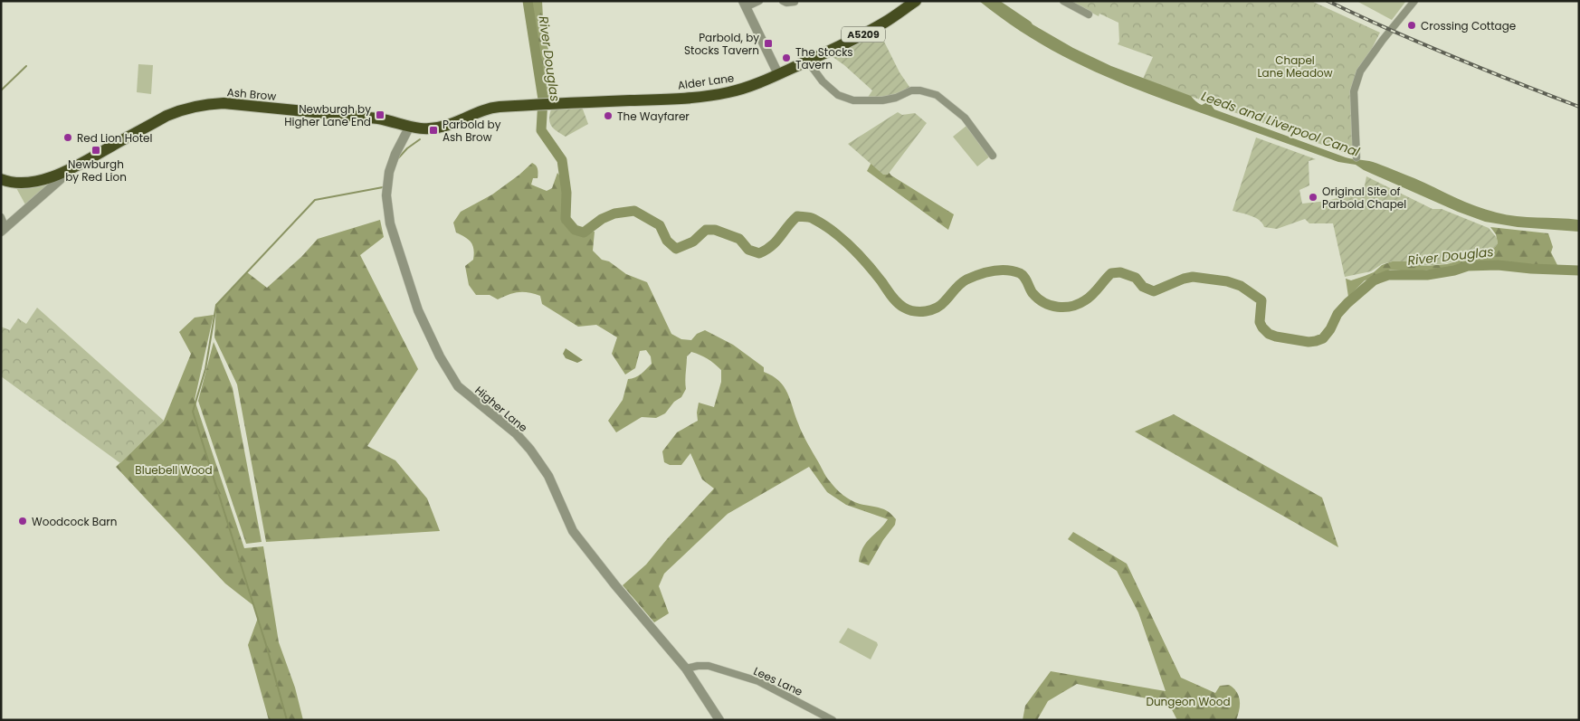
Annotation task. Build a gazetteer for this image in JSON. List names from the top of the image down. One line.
{"streets":{"highway":["A5209","Alder Lane","Ash Brow"],"street":["Higher Lane","Lees Lane"]},"crossings":[["A5209","Ash Brow"],["Alder Lane","Ash Brow"],["Ash Brow","Higher Lane"],["Higher Lane","Lees Lane"]],"water":["River Douglas","Leeds and Liverpool Canal"],"parks":["Chapel Lane Meadow","Bluebell Wood","Dungeon Wood"],"places":{"other":["Crossing Cottage","The Stocks Tavern","The Wayfarer","Red Lion Hotel","Original Site of Parbold Chapel","Woodcock Barn"],"transit":["Parbold, by Stocks Tavern","Newburgh by Higher Lane End","Parbold by Ash Brow","Newburgh by Red Lion"]}}
